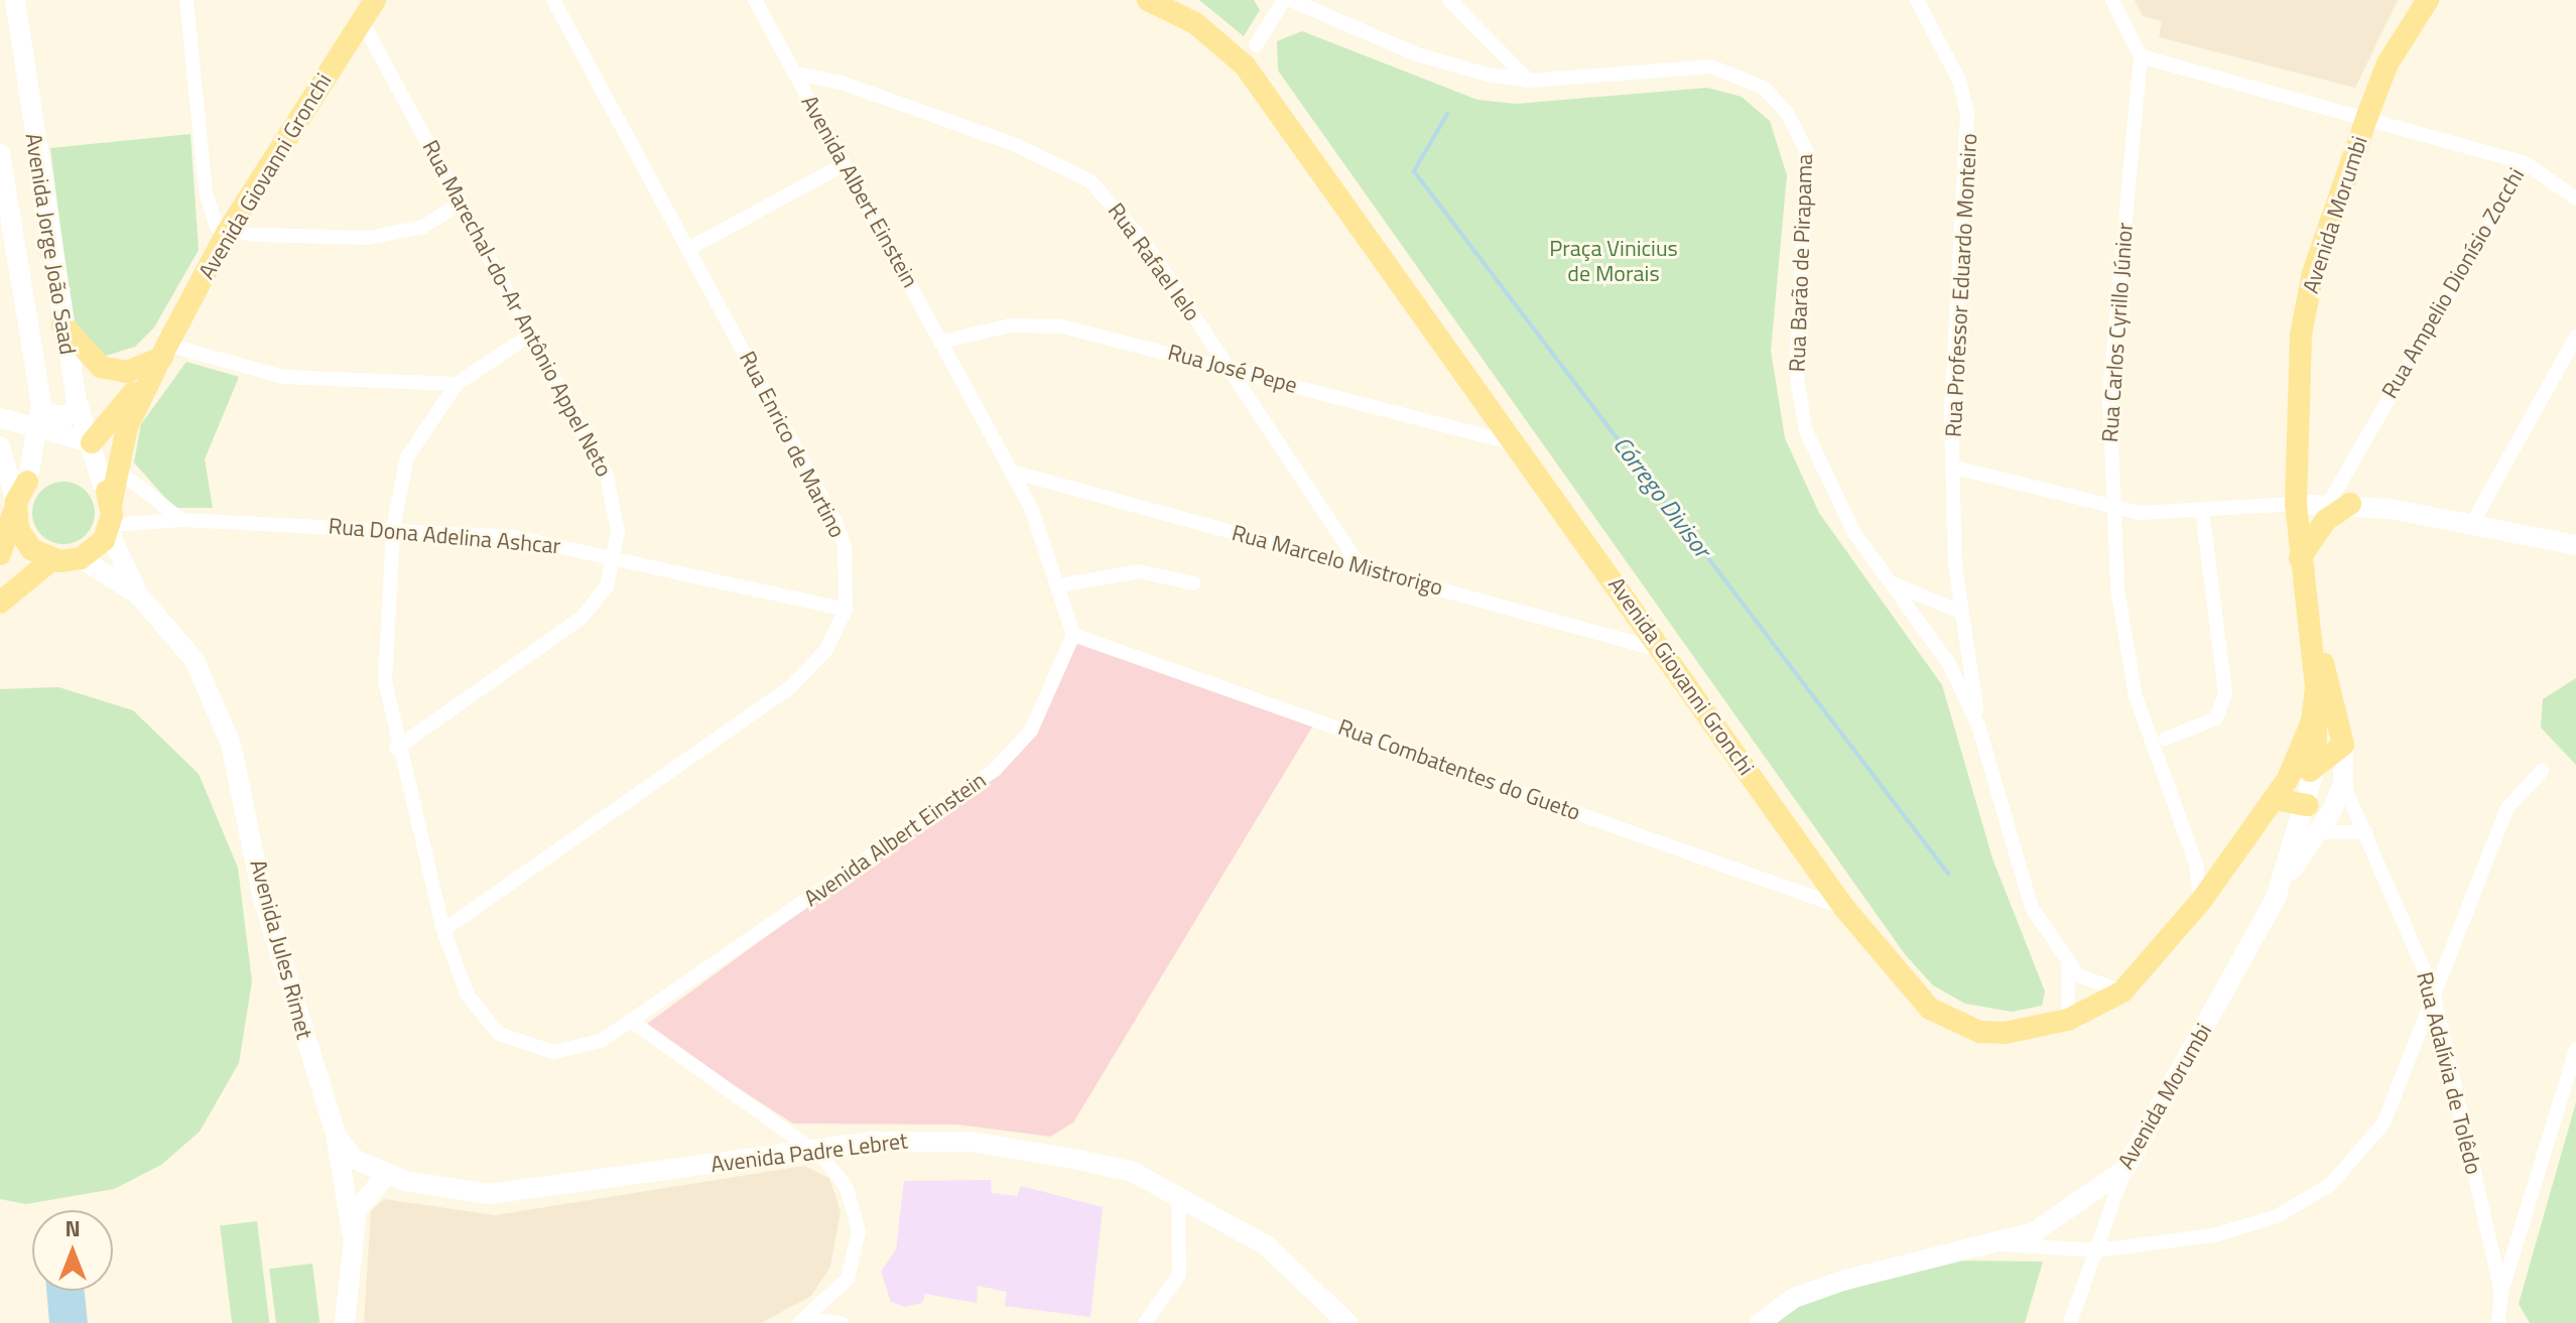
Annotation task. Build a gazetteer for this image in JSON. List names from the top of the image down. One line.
{"streets":{"main road":["Avenida Giovanni Gronchi","Avenida Morumbi","Avenida Jorge João Saad","Avenida Jules Rimet","Avenida Padre Lebret"],"street":["Avenida Albert Einstein","Rua Rafael Ielo","Rua Barão de Pirapama","Rua Ampelio Dionísio Zocchi","Rua Professor Eduardo Monteiro","Rua Marechal-do-Ar Antônio Appel Neto","Rua Carlos Cyrillo Júnior","Rua José Pepe","Rua Enrico de Martino","Rua Dona Adelina Ashcar","Rua Marcelo Mistrorigo","Rua Combatentes do Gueto","Rua Adalívia de Tolêdo"]},"crossings":[["Avenida Giovanni Gronchi","Avenida Morumbi"],["Avenida Giovanni Gronchi","Avenida Jorge João Saad"],["Avenida Giovanni Gronchi","Rua Barão de Pirapama"],["Avenida Giovanni Gronchi","Rua Marechal-do-Ar Antônio Appel Neto"],["Avenida Giovanni Gronchi","Rua Carlos Cyrillo Júnior"],["Avenida Giovanni Gronchi","Rua José Pepe"],["Avenida Giovanni Gronchi","Rua Dona Adelina Ashcar"],["Avenida Giovanni Gronchi","Rua Marcelo Mistrorigo"],["Avenida Giovanni Gronchi","Rua Combatentes do Gueto"],["Avenida Giovanni Gronchi","Avenida Jules Rimet"],["Avenida Albert Einstein","Rua Rafael Ielo"],["Avenida Albert Einstein","Rua Marechal-do-Ar Antônio Appel Neto"],["Avenida Albert Einstein","Rua José Pepe"],["Avenida Albert Einstein","Rua Enrico de Martino"],["Avenida Albert Einstein","Rua Dona Adelina Ashcar"],["Avenida Albert Einstein","Rua Marcelo Mistrorigo"],["Avenida Albert Einstein","Rua Combatentes do Gueto"],["Avenida Morumbi","Rua Ampelio Dionísio Zocchi"],["Avenida Morumbi","Rua Adalívia de Tolêdo"],["Rua Rafael Ielo","Rua José Pepe"],["Rua Rafael Ielo","Rua Marcelo Mistrorigo"],["Rua Barão de Pirapama","Rua Professor Eduardo Monteiro"],["Rua Ampelio Dionísio Zocchi","Rua Carlos Cyrillo Júnior"],["Rua Marechal-do-Ar Antônio Appel Neto","Rua Dona Adelina Ashcar"],["Rua Enrico de Martino","Rua Dona Adelina Ashcar"],["Rua Dona Adelina Ashcar","Avenida Jules Rimet"],["Avenida Jules Rimet","Avenida Padre Lebret"]],"water":["Córrego Divisor"],"parks":["Praça Vinicius de Morais"],"north":"top"}
